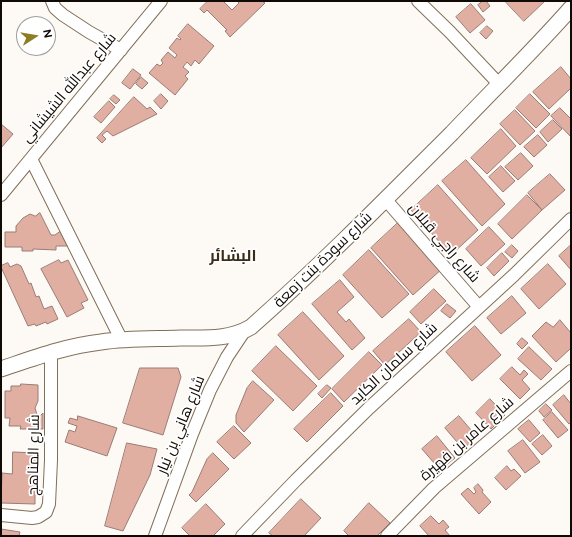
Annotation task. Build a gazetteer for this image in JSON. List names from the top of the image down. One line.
{"streets":{"street":["شارع عبدالله الشيشاني","شارع راجي قبلان","شارع سودة بنت زمعة","شارع سلمان الكايد","شارع هاني بن نيار","شارع عامر بن فهيرة","شارع المناهج"]},"crossings":[["شارع راجي قبلان","شارع سودة بنت زمعة"],["شارع راجي قبلان","شارع سلمان الكايد"],["شارع سودة بنت زمعة","شارع هاني بن نيار"],["شارع سودة بنت زمعة","شارع المناهج"]],"districts":["البشائر"],"north":"right"}
